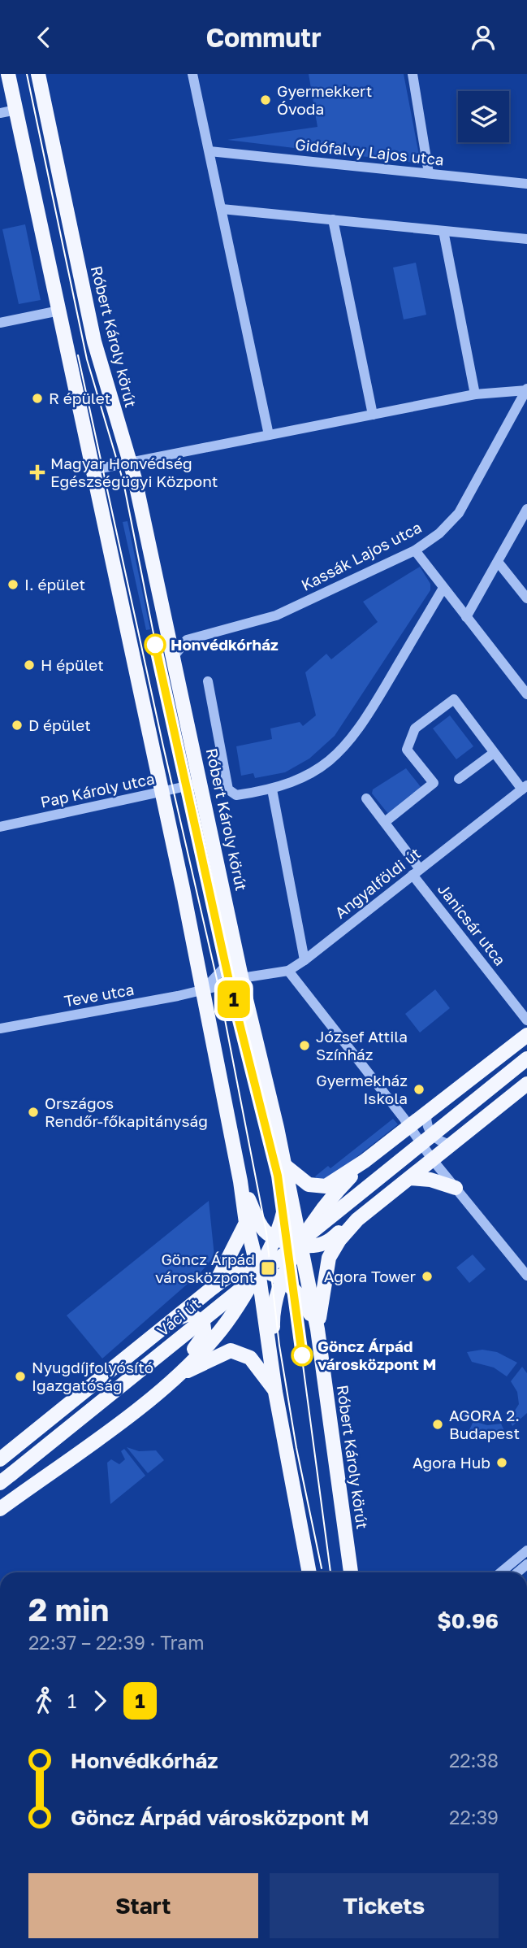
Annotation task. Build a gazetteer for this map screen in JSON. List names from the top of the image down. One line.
{"streets":{"main road":["Róbert Károly körút","Váci út"],"street":["Gidófalvy Lajos utca","Kassák Lajos utca","Pap Károly utca","Angyalföldi út","Janicsár utca","Teve utca"]},"crossings":[["Róbert Károly körút","Kassák Lajos utca"],["Róbert Károly körút","Pap Károly utca"],["Róbert Károly körút","Angyalföldi út"],["Róbert Károly körút","Teve utca"],["Angyalföldi út","Janicsár utca"]],"places":{"other":["Gyermekkert Óvoda","R épület","I. épület","Honvédkórház","H épület","D épület","József Attila Színház","Gyermekház Iskola","Országos Rendőr-főkapitányság","Agora Tower","Göncz Árpád városközpont M","Nyugdíjfolyósító Igazgatóság","AGORA 2. Budapest","Agora Hub"],"health":["Magyar Honvédség Egészségügyi Központ"],"transit":["Göncz Árpád városközpont"]},"lines":["tram line 1"],"page":{"header":"Commutr","on_map":"1","heading":["2 min","22:37 – 22:39 · Tram","$0.96"],"legs":["1","1"],"list":[{"name":"Honvédkórház","value":"22:38"},{"name":"Göncz Árpád városközpont M","value":"22:39"}],"buttons":["Start","Tickets"]}}
